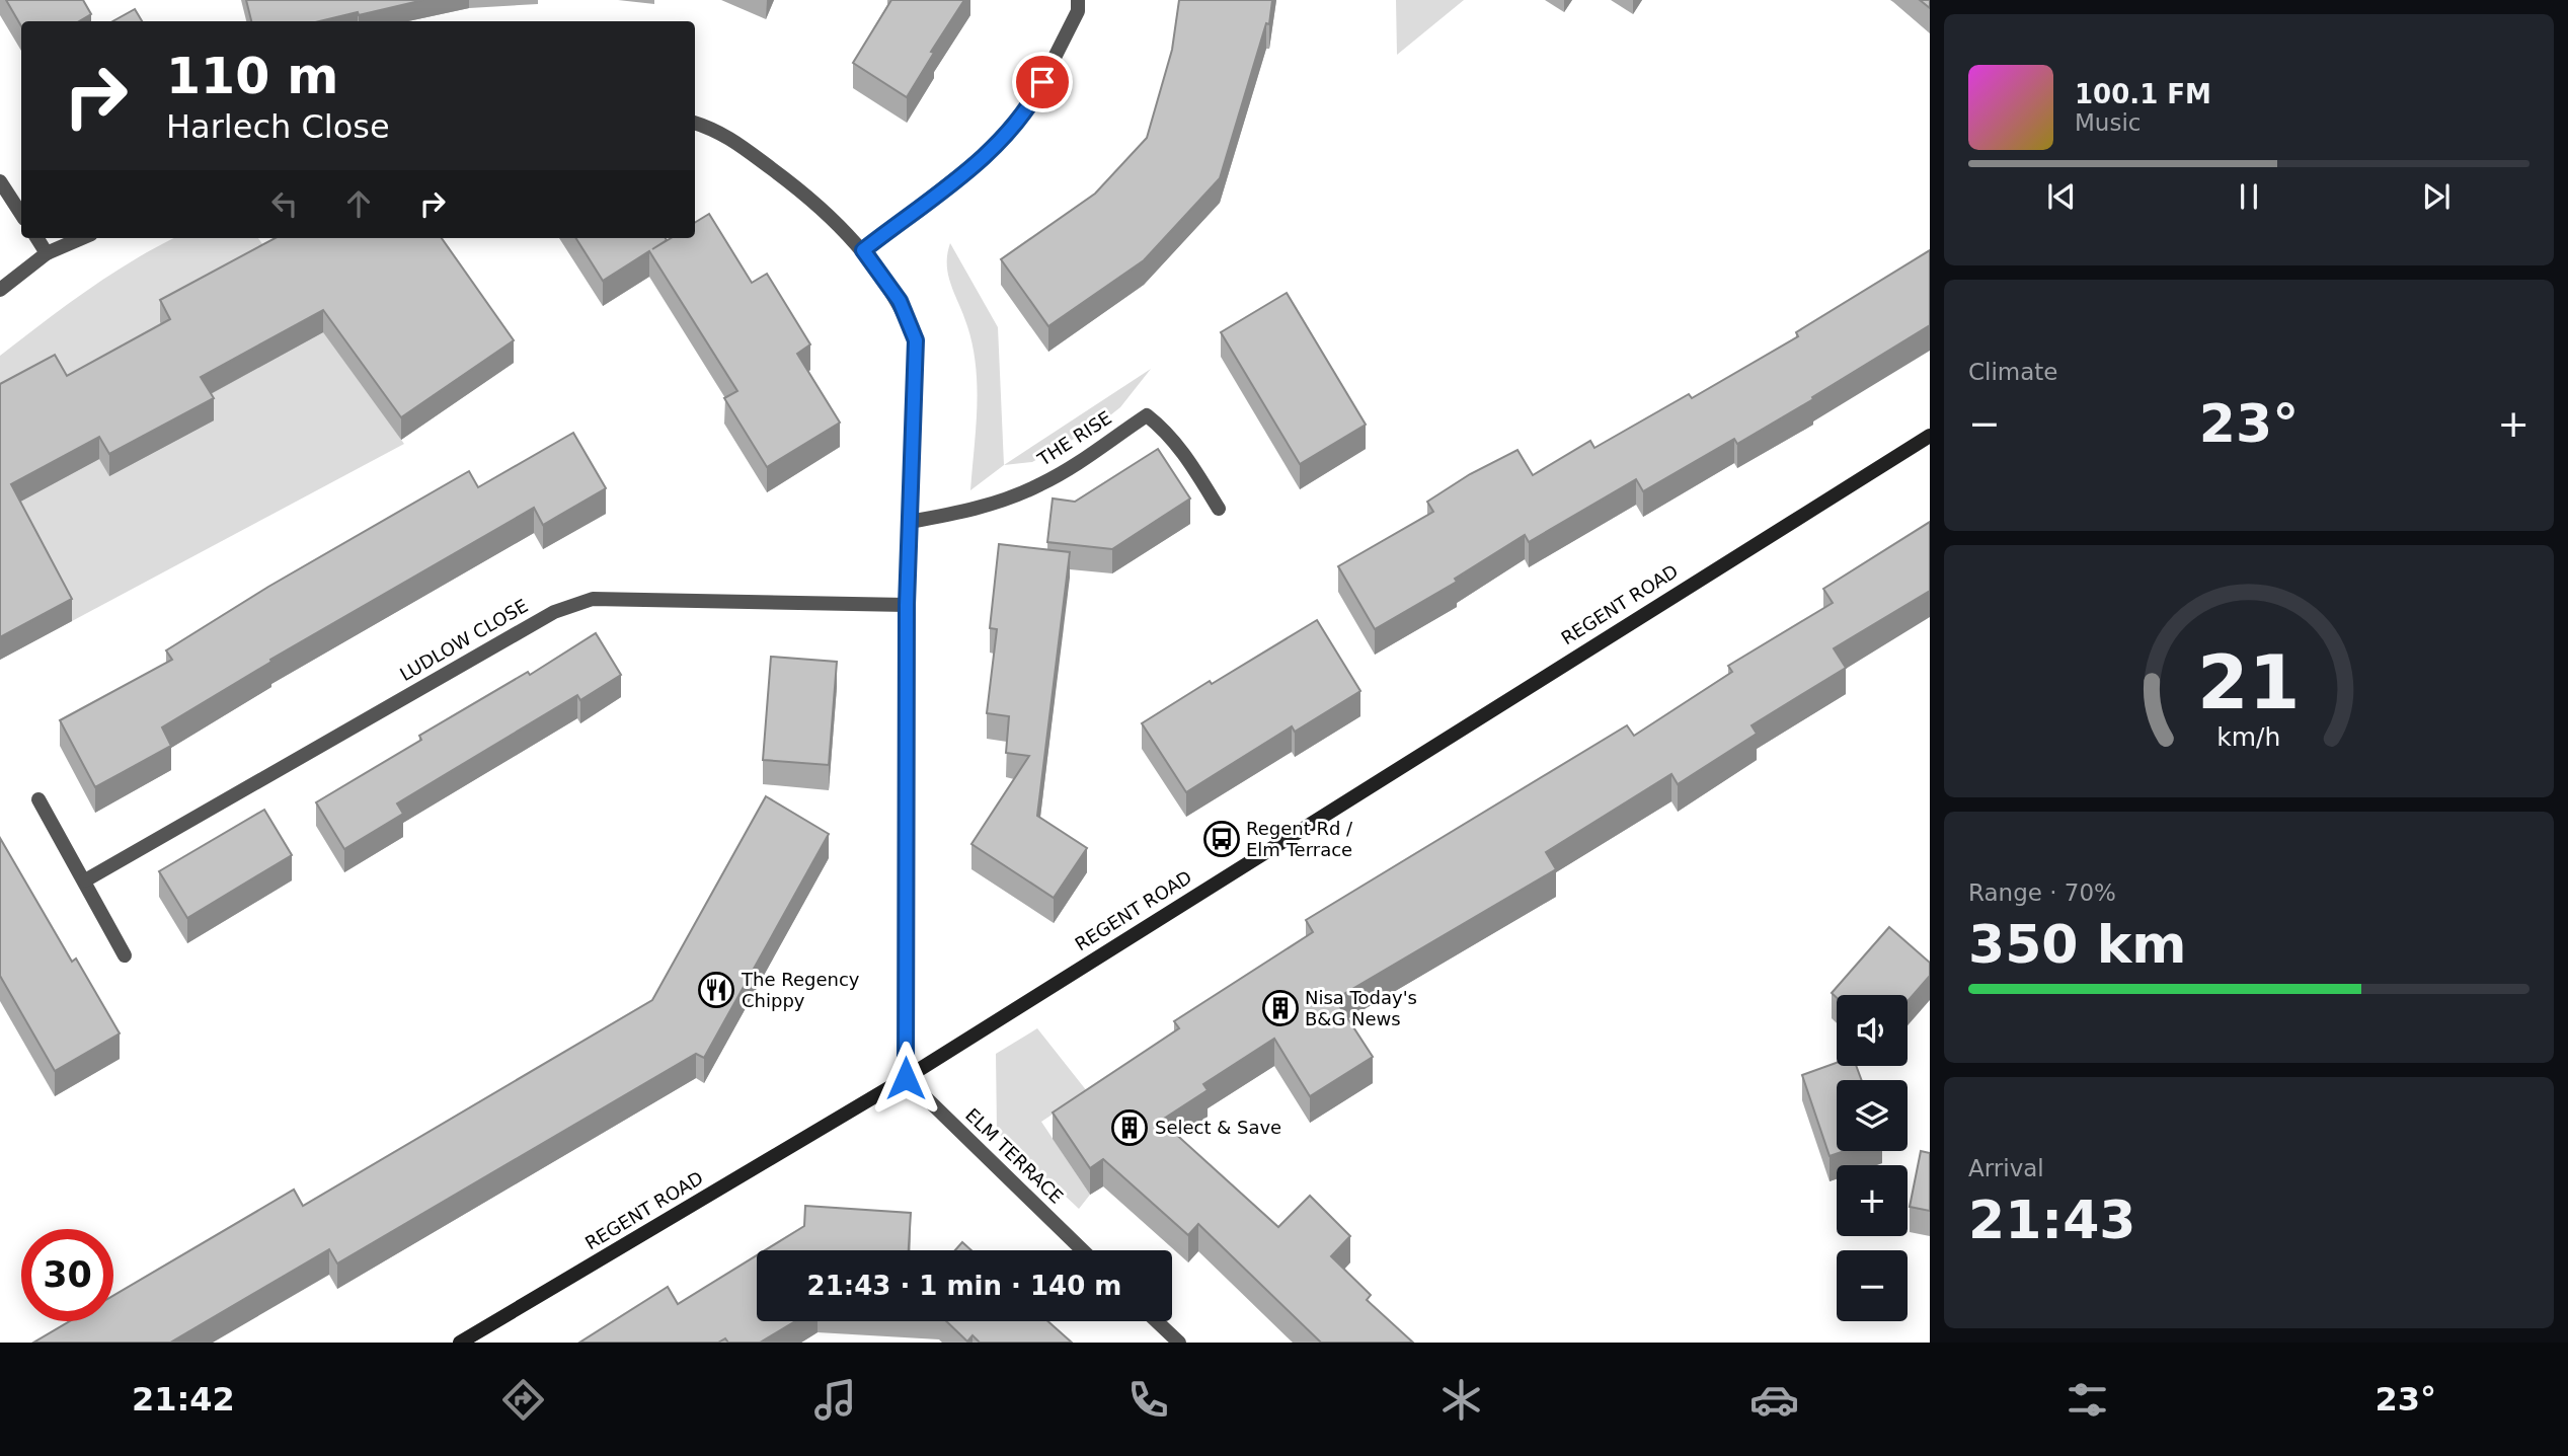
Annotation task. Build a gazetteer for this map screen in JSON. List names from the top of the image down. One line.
{"streets":{"street":["THE RISE","REGENT ROAD","LUDLOW CLOSE","ELM TERRACE"]},"crossings":[["REGENT ROAD","ELM TERRACE"]],"places":{"bus stop":["Regent Rd / Elm Terrace"],"restaurant":["The Regency Chippy"],"building":["Nisa Today's B&G News","Select & Save"]},"page":{"turn":["110 m","Harlech Close"],"song":["100.1 FM","Music"],"tile":["Climate",["Range · 70%","350 km"],["Arrival","21:43"]],"heat":["−","23°","+"],"map_buttons":["+","−"],"limit":"30","trip":"21:43 · 1 min · 140 m","tabs":["21:42","23°"],"gauge":["21","km/h"]}}
